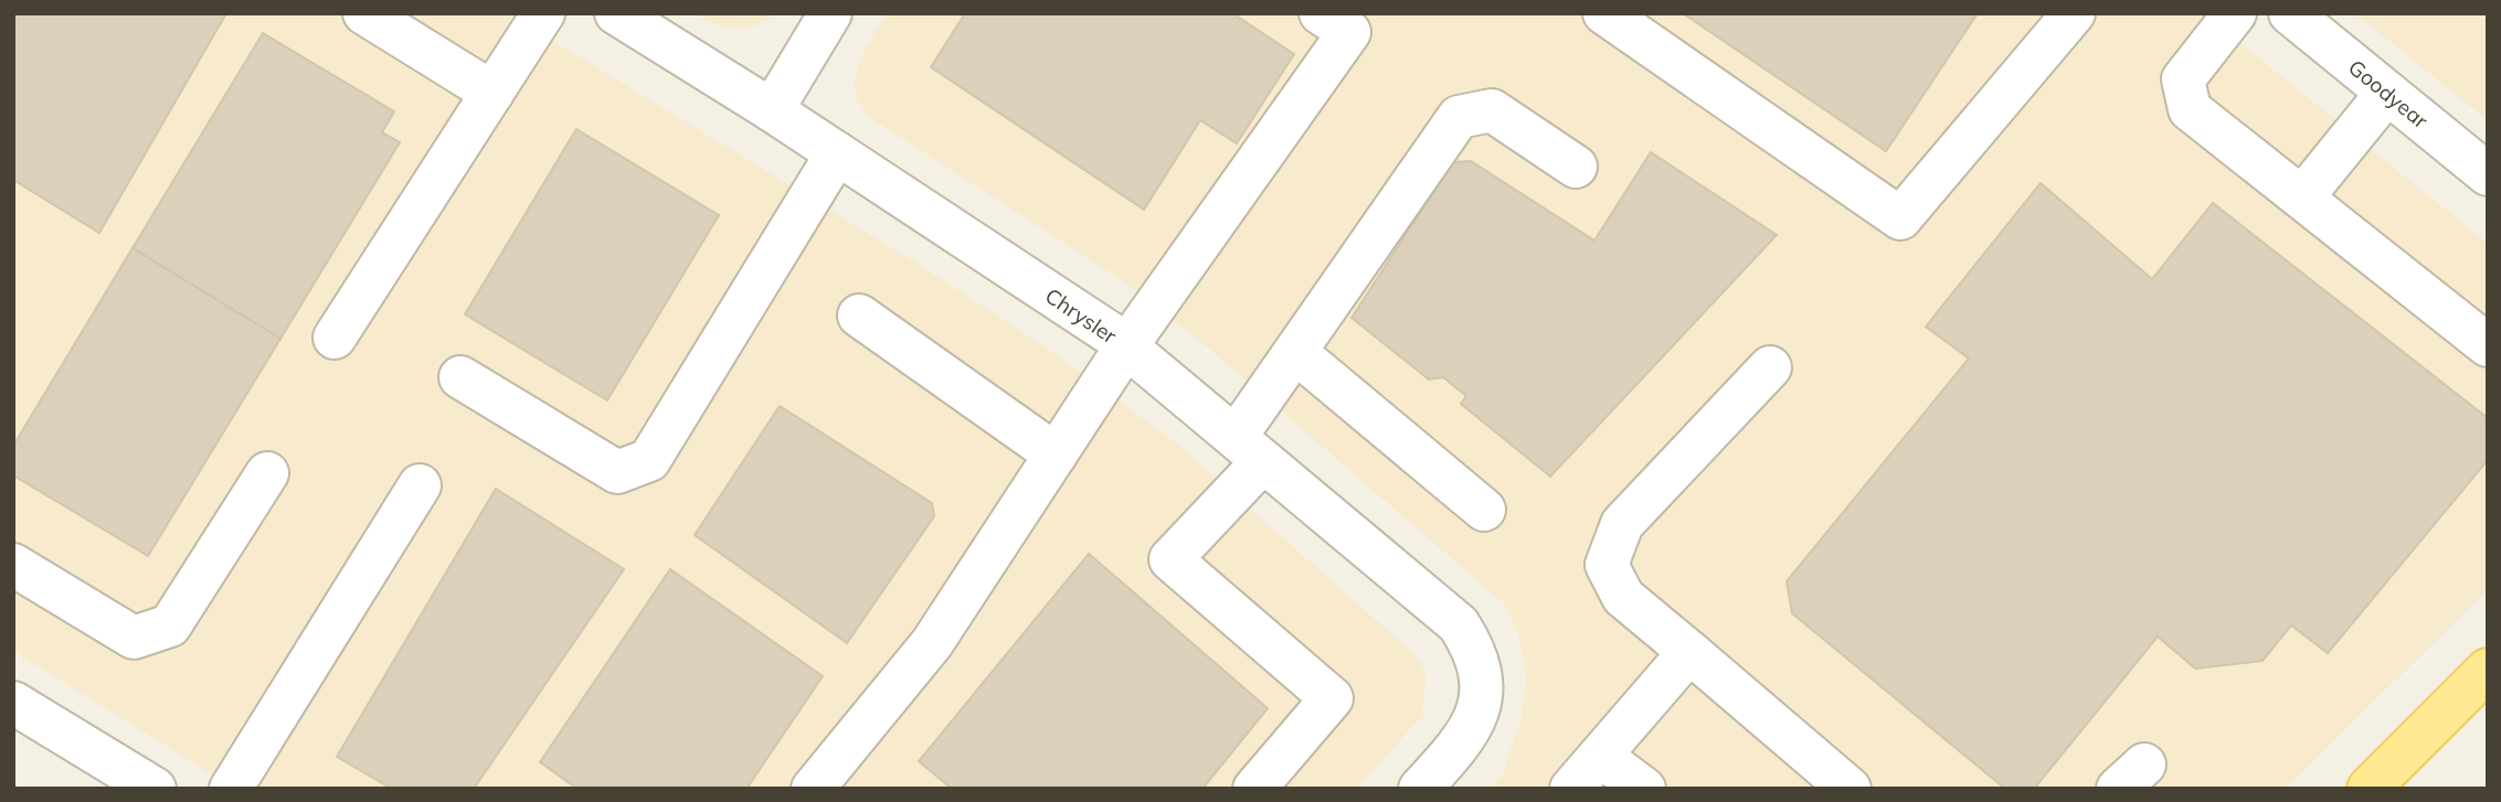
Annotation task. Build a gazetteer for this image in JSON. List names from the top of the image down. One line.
{"streets":{"street":["Goodyear","Chrysler"]}}
